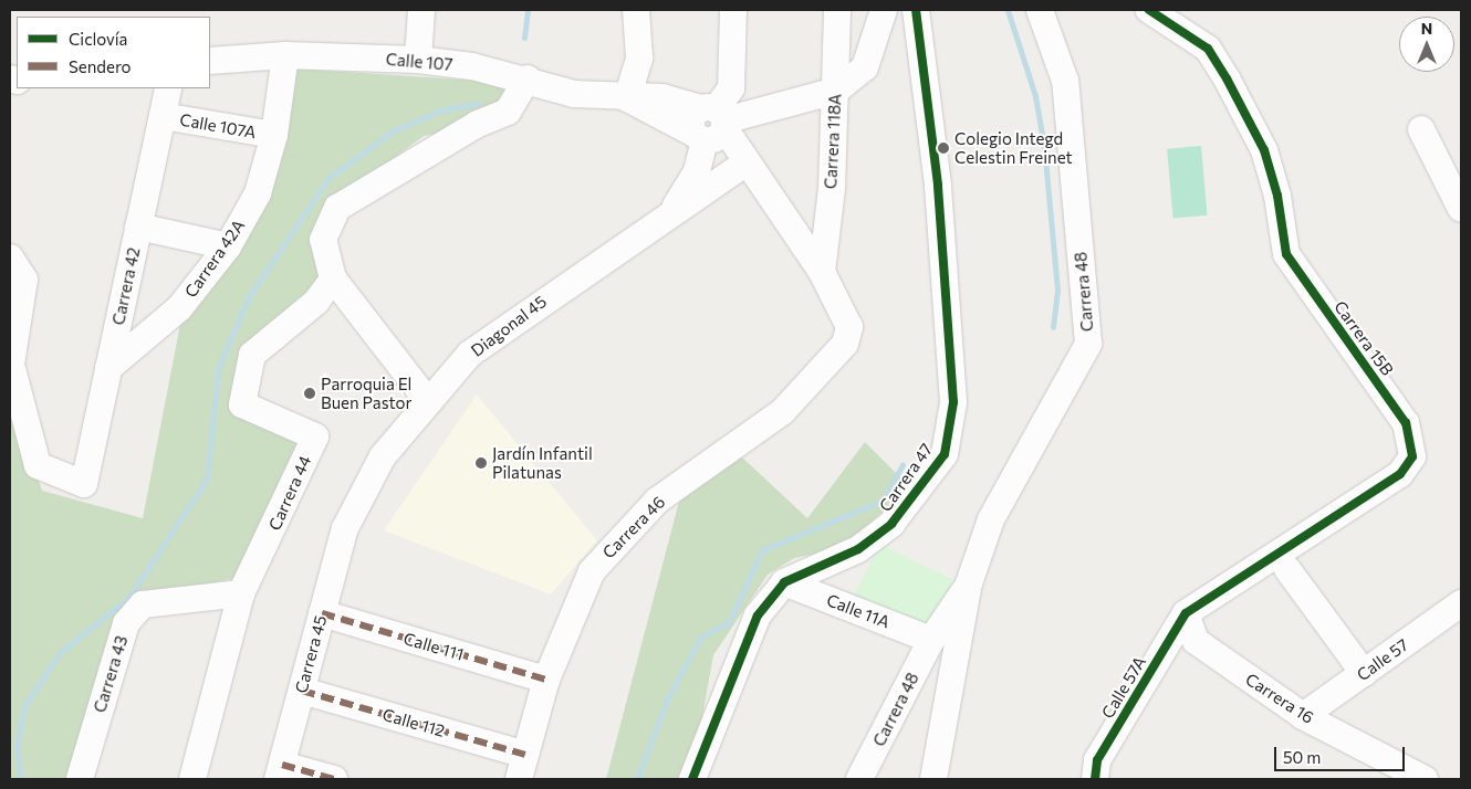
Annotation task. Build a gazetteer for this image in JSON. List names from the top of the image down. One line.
{"streets":{"street":["Calle 107","Calle 107A","Carrera 118A","Carrera 42A","Carrera 42","Carrera 48","Diagonal 45","Carrera 15B","Carrera 47","Carrera 44","Carrera 46","Calle 11A","Calle 111","Carrera 45","Calle 57","Carrera 43","Calle 57A","Carrera 16","Calle 112"]},"crossings":[["Calle 107","Carrera 42A"],["Calle 107","Diagonal 45"],["Calle 107A","Carrera 42A"],["Calle 107A","Carrera 42"],["Carrera 118A","Carrera 46"],["Carrera 42A","Carrera 42"],["Carrera 48","Calle 11A"],["Diagonal 45","Carrera 45"],["Carrera 15B","Calle 57A"],["Carrera 15B","Carrera 16"],["Carrera 47","Calle 11A"],["Carrera 44","Carrera 43"],["Carrera 46","Calle 111"],["Carrera 46","Calle 112"],["Calle 111","Carrera 45"],["Carrera 45","Calle 112"],["Calle 57","Carrera 16"],["Calle 57A","Carrera 16"]],"places":["Colegio Integd Celestin Freinet","Parroquia El Buen Pastor","Jardín Infantil Pilatunas"],"legend":["Ciclovía","Sendero"],"scale_bar":"50 m","north":"top"}
